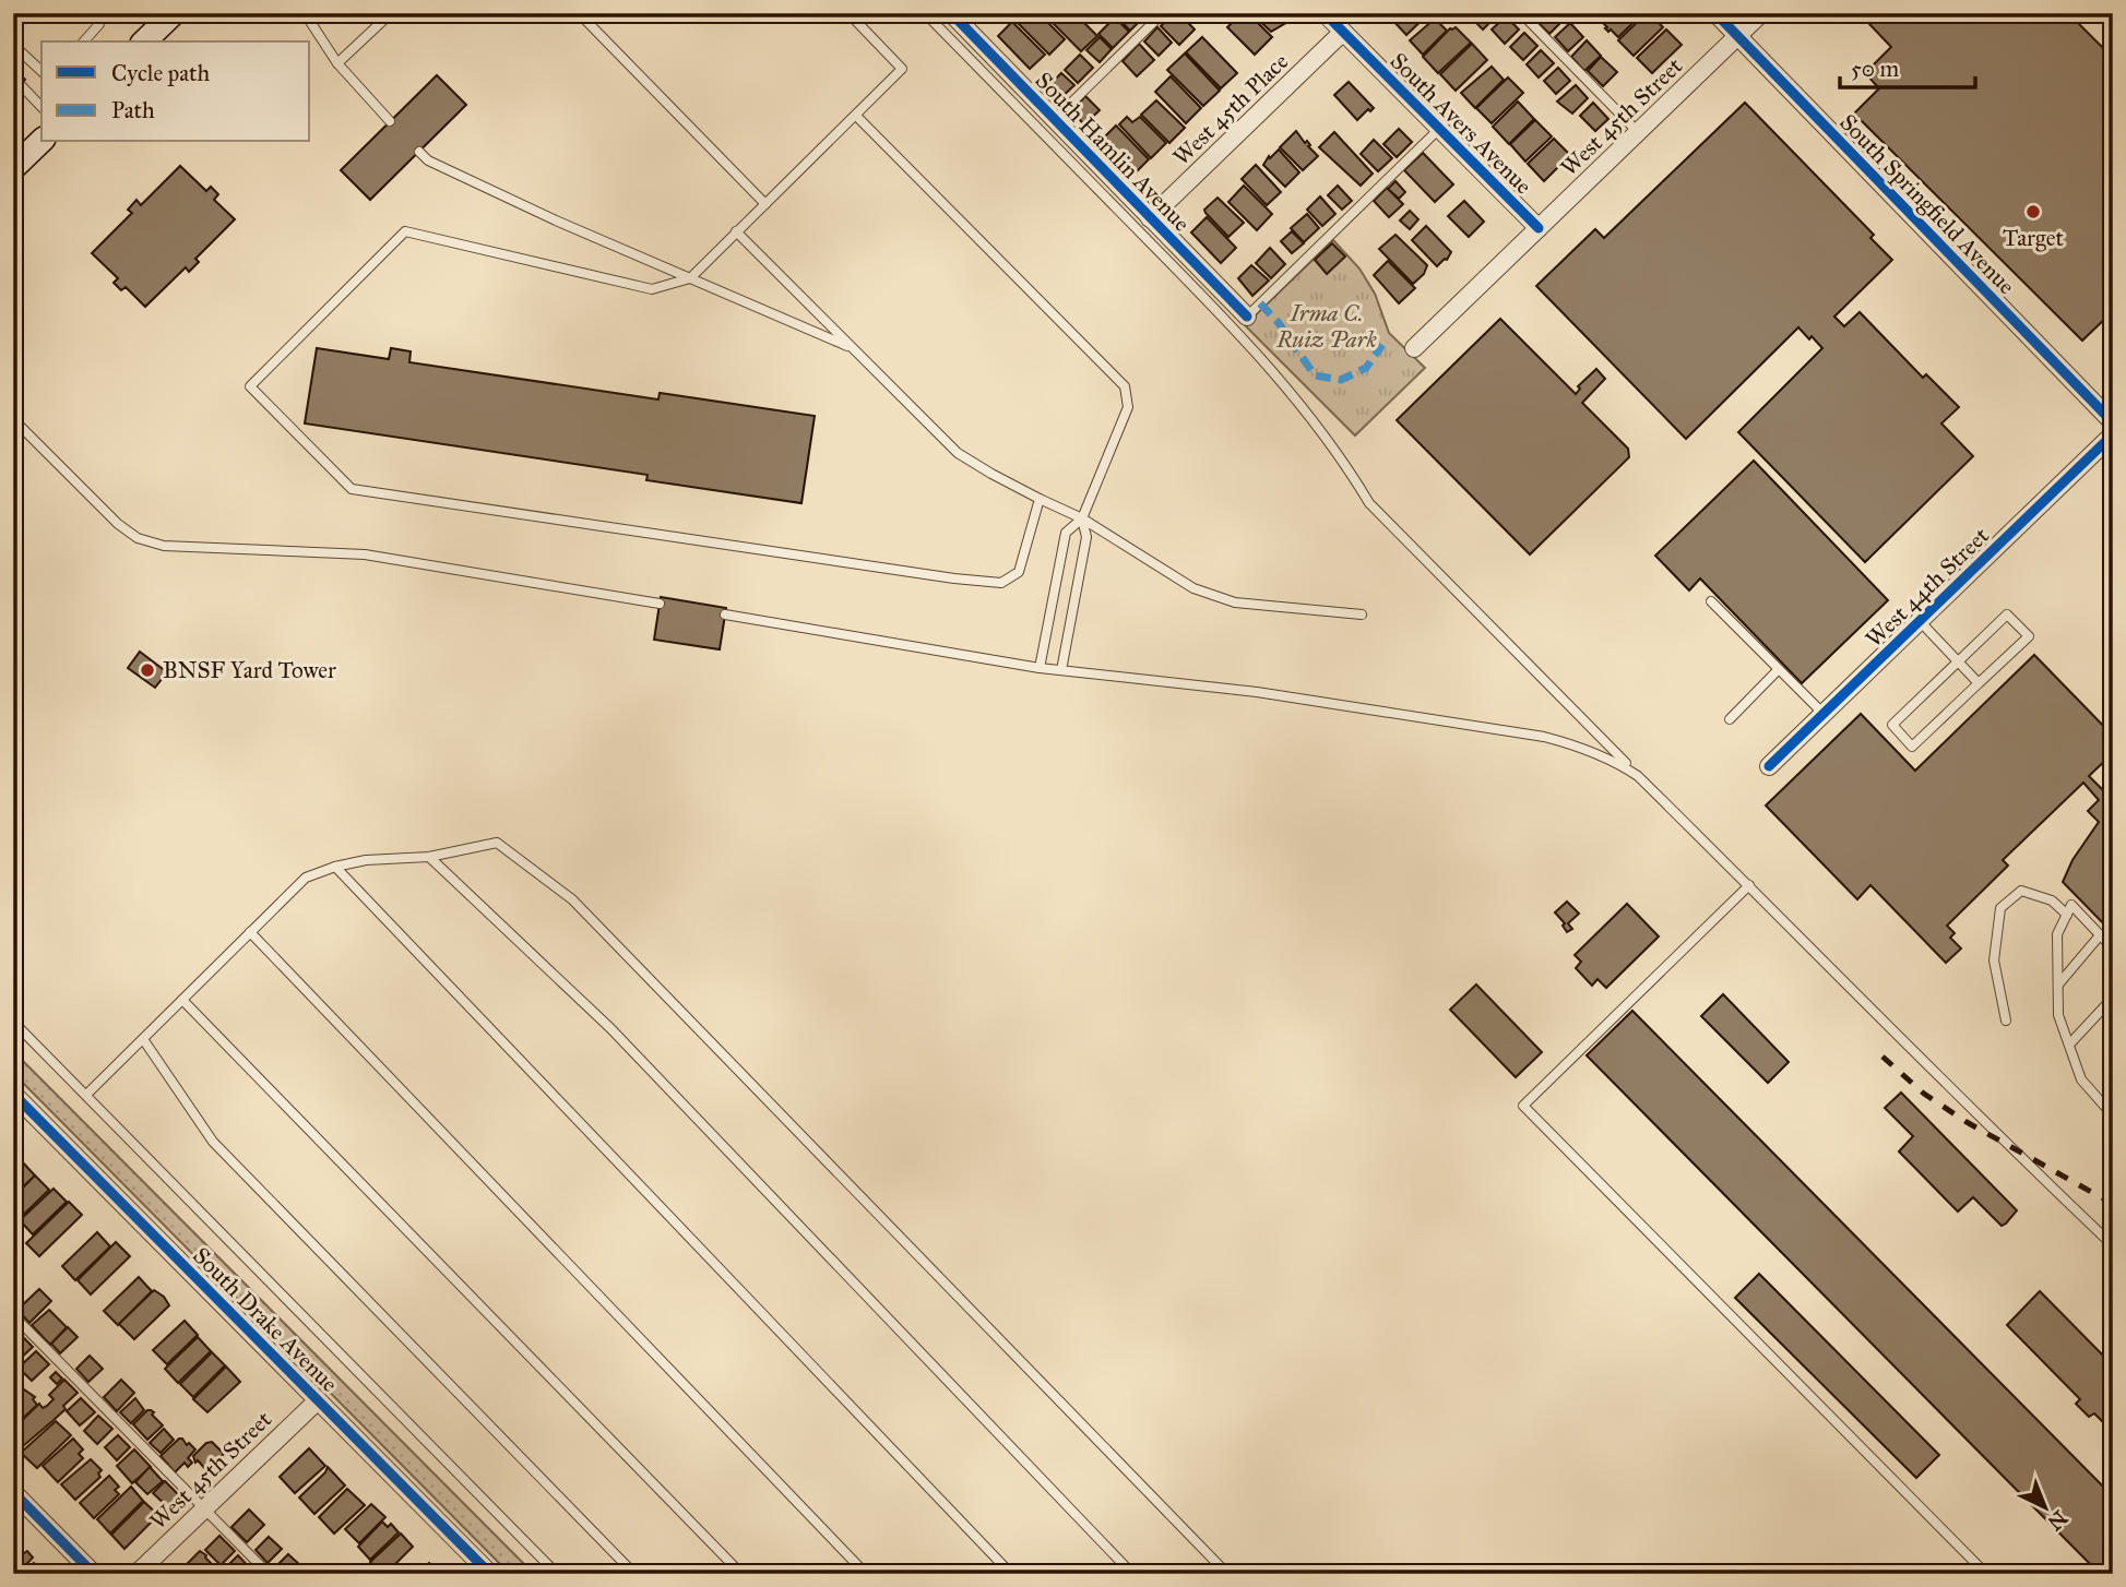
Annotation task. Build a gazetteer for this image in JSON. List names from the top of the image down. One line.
{"streets":{"street":["West 45th Place","West 45th Street","South Avers Avenue","South Hamlin Avenue","South Springfield Avenue","West 44th Street","South Drake Avenue"]},"crossings":[["West 45th Place","South Avers Avenue"],["West 45th Place","South Hamlin Avenue"],["West 45th Street","South Avers Avenue"],["West 45th Street","South Springfield Avenue"],["West 45th Street","South Drake Avenue"]],"parks":["Irma C. Ruiz Park"],"places":["Target","BNSF Yard Tower"],"legend":["Cycle path","Path"],"scale_bar":"50 m","north":"bottom right"}
